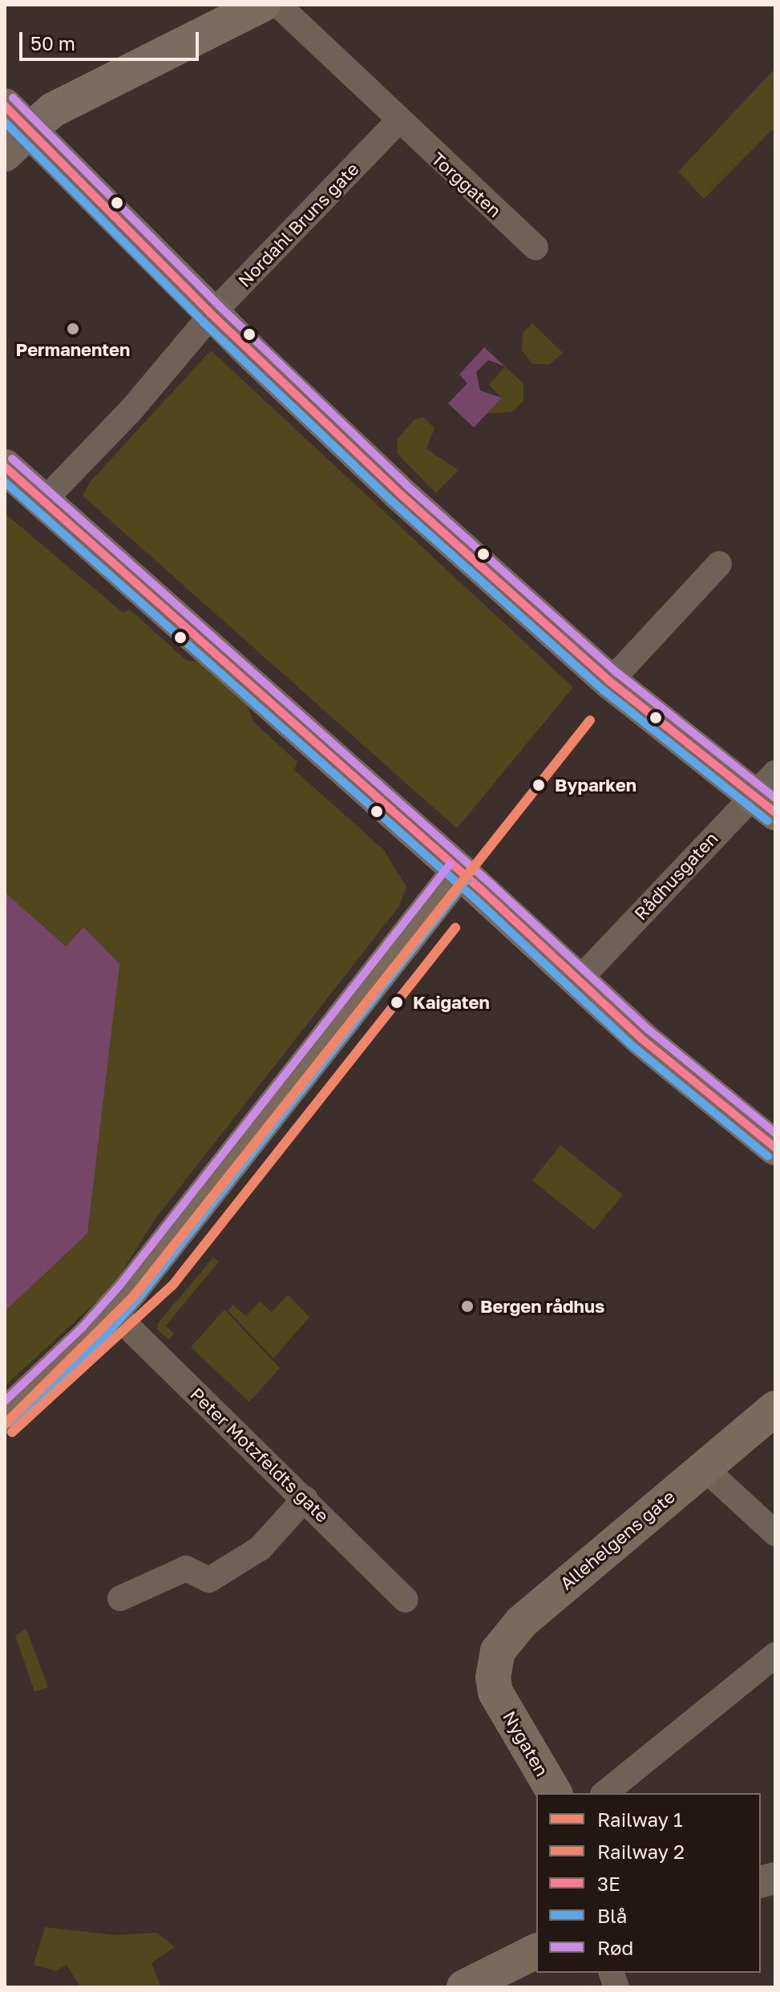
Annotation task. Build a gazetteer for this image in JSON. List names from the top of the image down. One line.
{"streets":{"main road":["Allehelgens gate","Nygaten"],"street":["Torggaten","Nordahl Bruns gate","Rådhusgaten","Peter Motzfeldts gate"]},"crossings":[["Torggaten","Nordahl Bruns gate"],["Allehelgens gate","Nygaten"]],"places":["Permanenten","Byparken","Kaigaten","Bergen rådhus"],"lines":["transit line Rød","transit line 3E","transit line Blå","rail line 1","rail line 2"],"legend":["Railway 1","Railway 2","3E","Blå","Rød"],"scale_bar":"50 m"}
